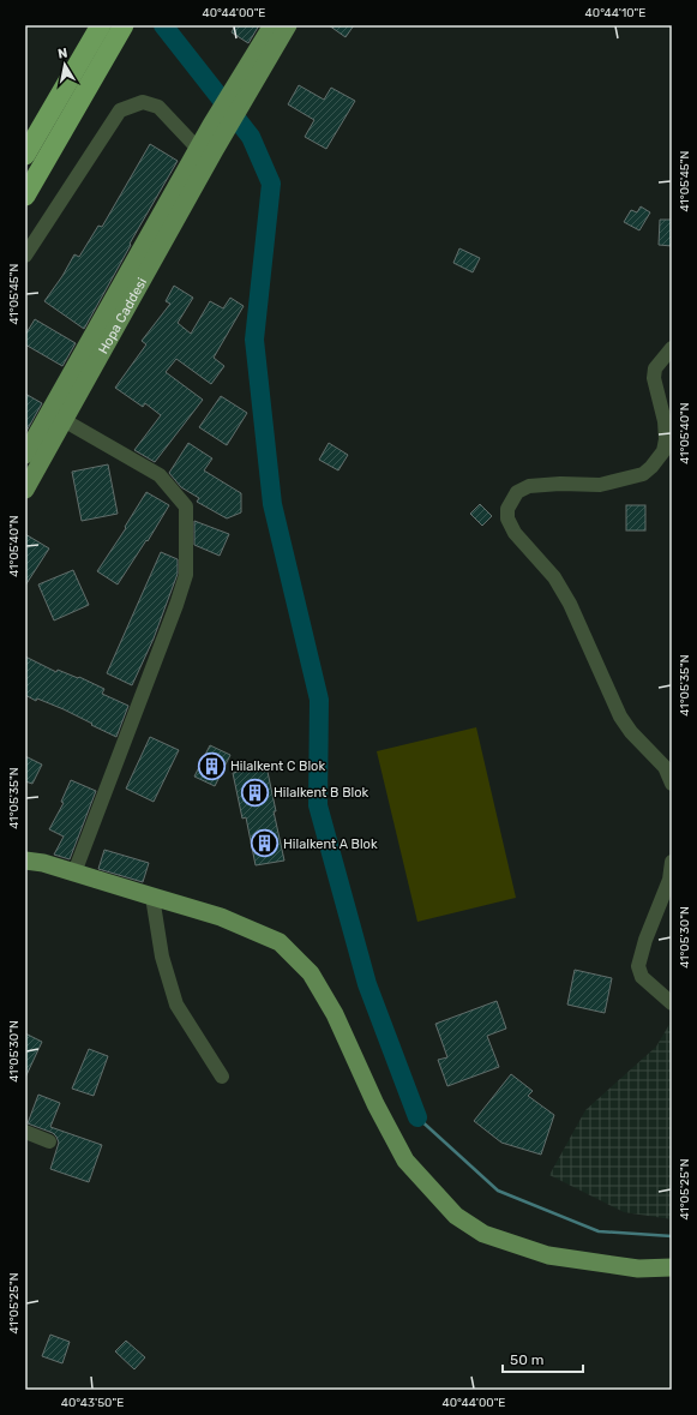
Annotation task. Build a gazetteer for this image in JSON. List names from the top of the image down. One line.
{"streets":{"main road":["Hopa Caddesi"]},"places":{"building":["Hilalkent C Blok","Hilalkent B Blok","Hilalkent A Blok"]},"scale_bar":"50 m","north":"top","coordinates":["40°44'00\"E","40°44'10\"E","41°05'45\"N","41°05'40\"N","41°05'35\"N","41°05'30\"N","41°05'25\"N","40°43'50\"E"]}
